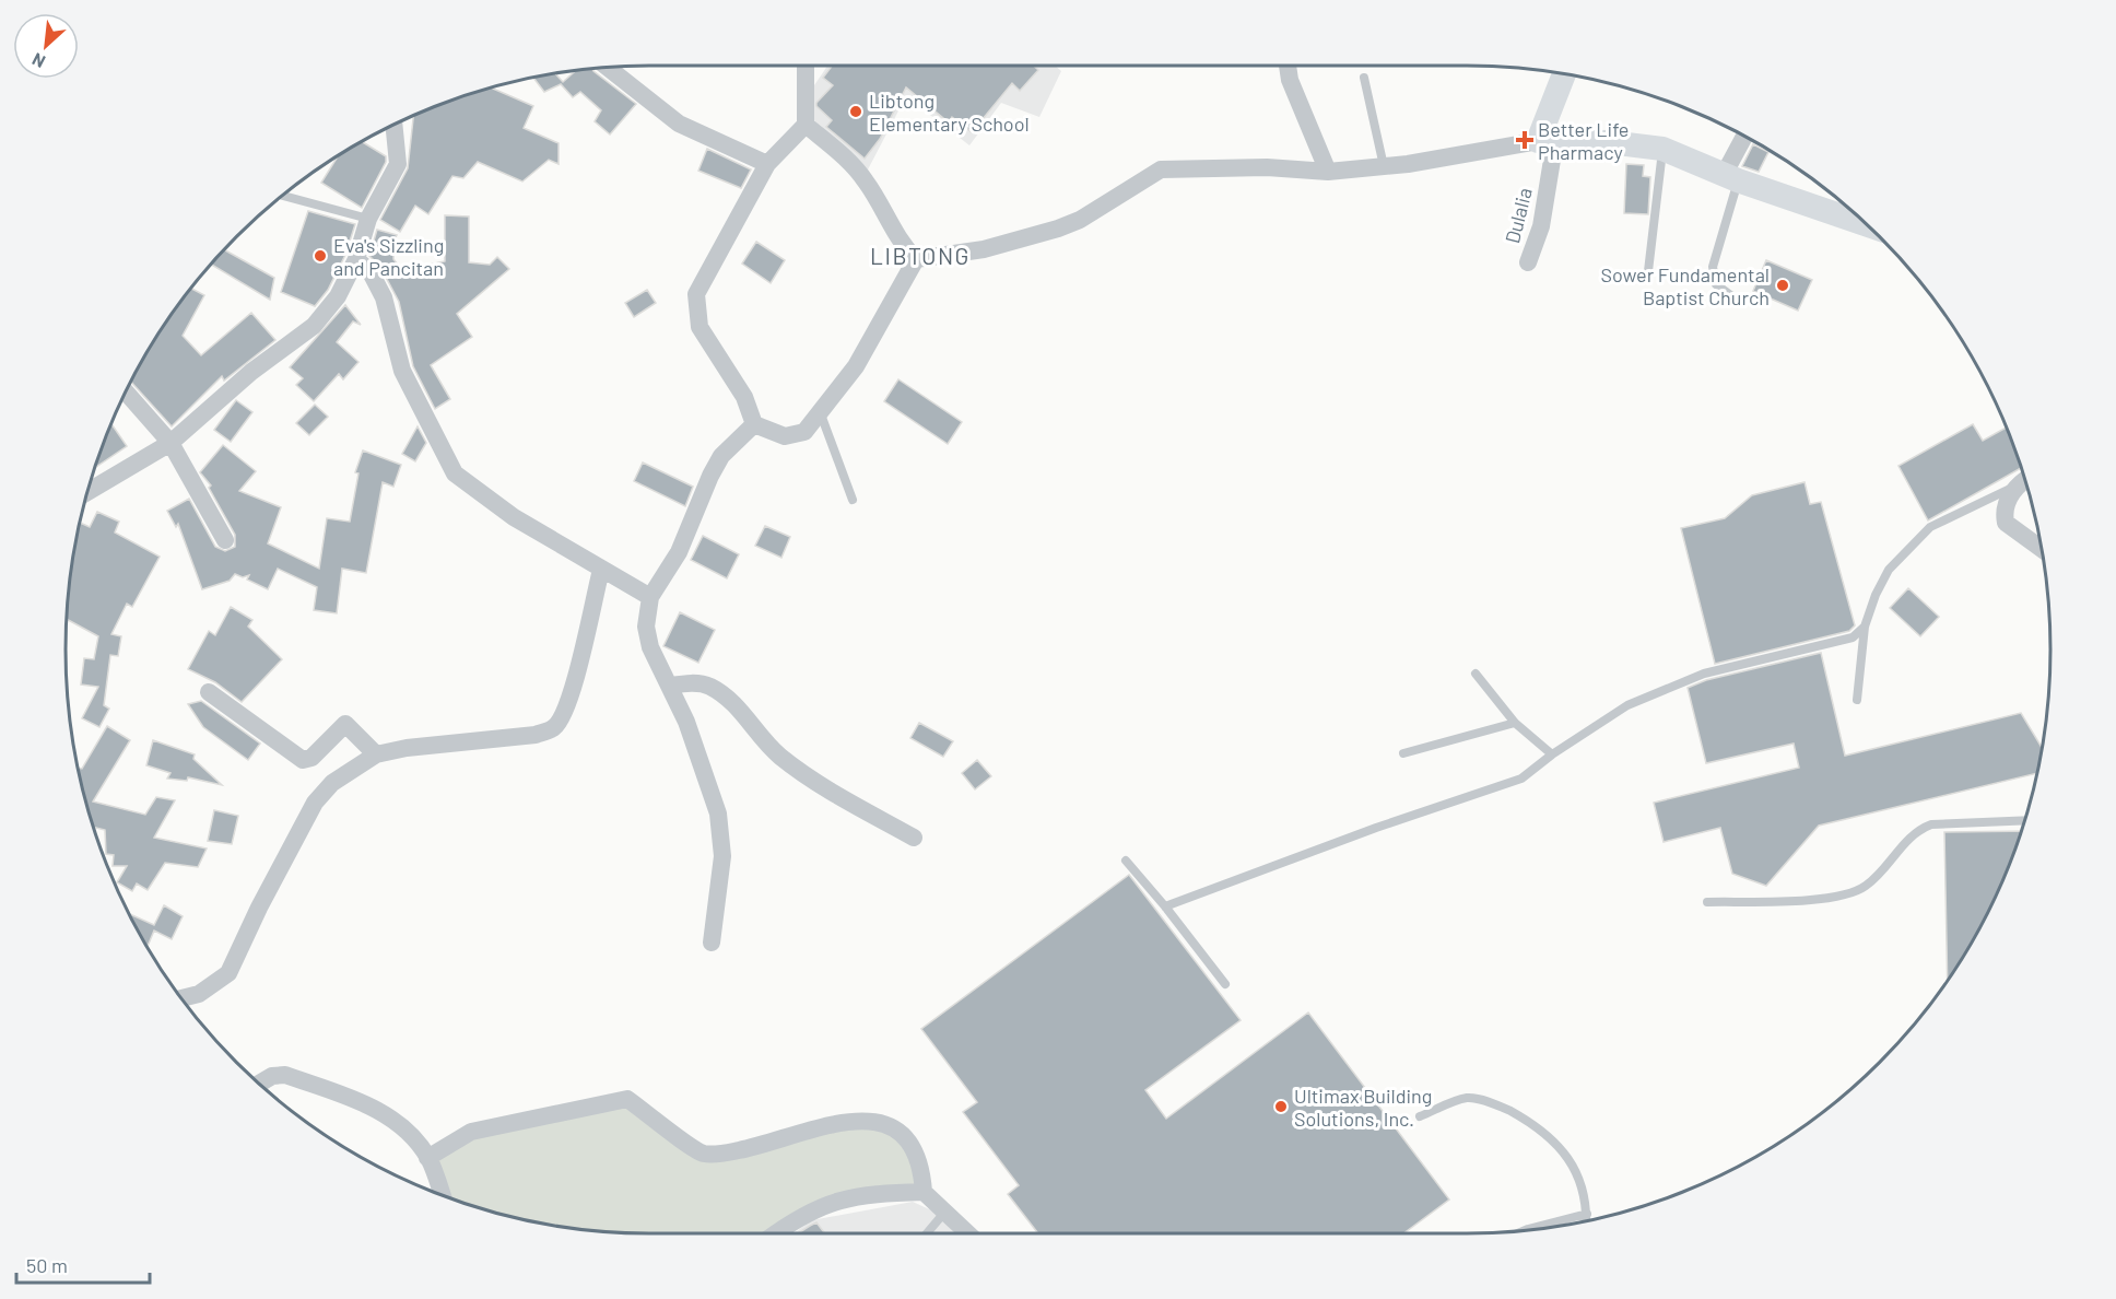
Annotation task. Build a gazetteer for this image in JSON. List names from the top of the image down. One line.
{"streets":{"street":["Dulalia"]},"districts":["LIBTONG"],"places":{"other":["Libtong Elementary School","Eva's Sizzling and Pancitan","Sower Fundamental Baptist Church","Ultimax Building Solutions, Inc."],"health":["Better Life Pharmacy"]},"scale_bar":"50 m","north":"bottom left"}
